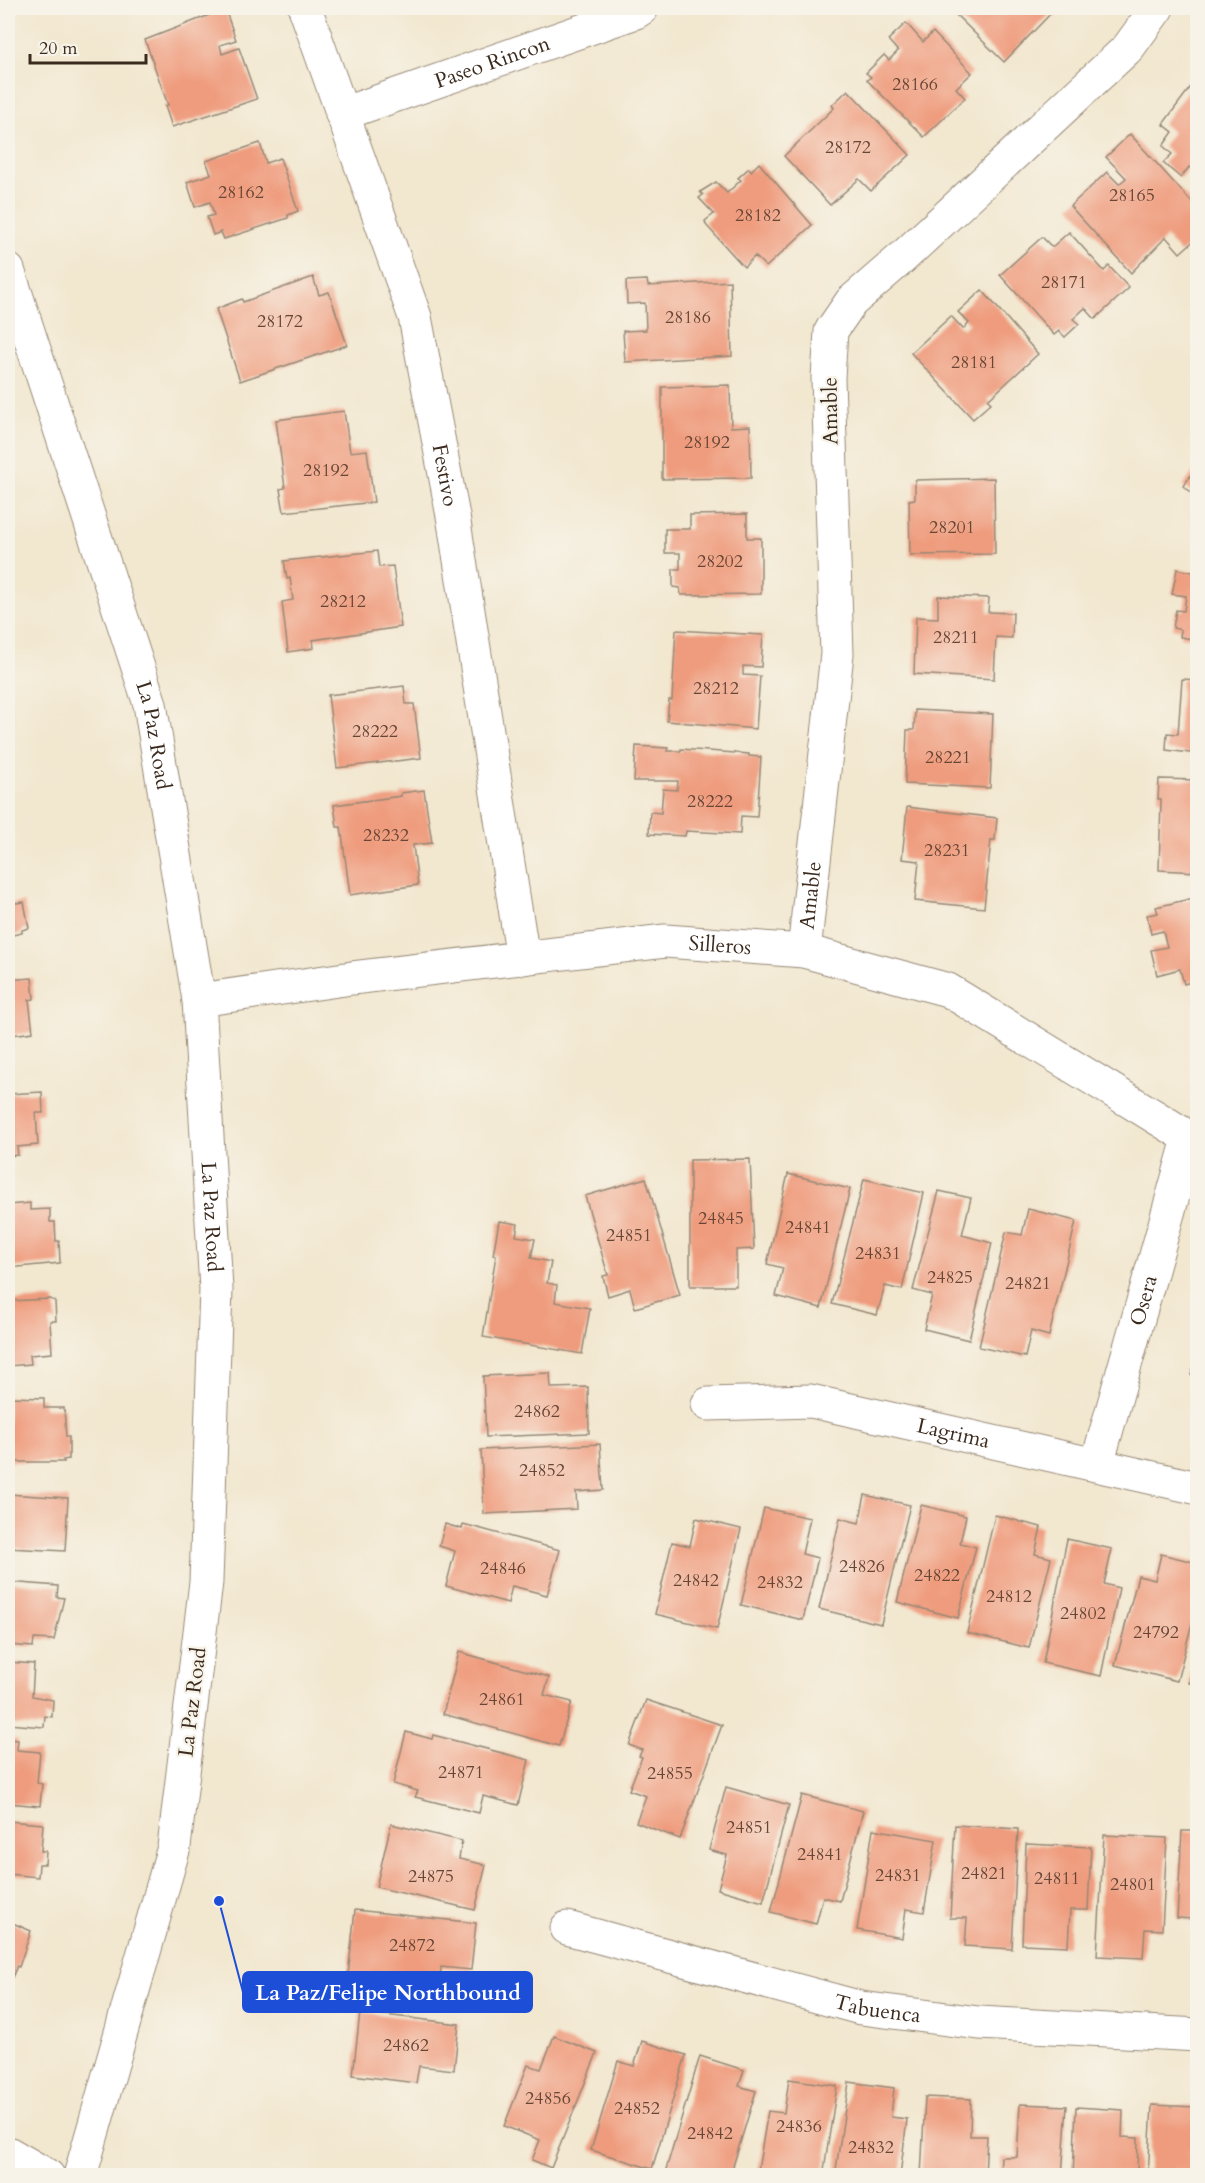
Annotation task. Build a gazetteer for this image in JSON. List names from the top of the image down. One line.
{"streets":{"street":["Paseo Rincon","Amable","Festivo","La Paz Road","Silleros","Osera","Lagrima","Tabuenca"]},"crossings":[["Paseo Rincon","Festivo"],["Amable","Silleros"],["Festivo","Silleros"],["La Paz Road","Silleros"],["Silleros","Osera"],["Osera","Lagrima"]],"places":["La Paz/Felipe Northbound"],"house_numbers":["28166","28172","28162","28165","28182","28171","28186","28172","28181","28192","28192","28201","28202","28212","28211","28212","28222","28221","28222","28232","28231","24845","24841","24851","24831","24825","24821","24862","24852","24826","24846","24822","24842","24832","24812","24802","24792","24861","24871","24855","24851","24841","24821","24831","24875","24811","24801","24872","24862","24856","24852","24836","24842","24832"],"scale_bar":"20 m"}
